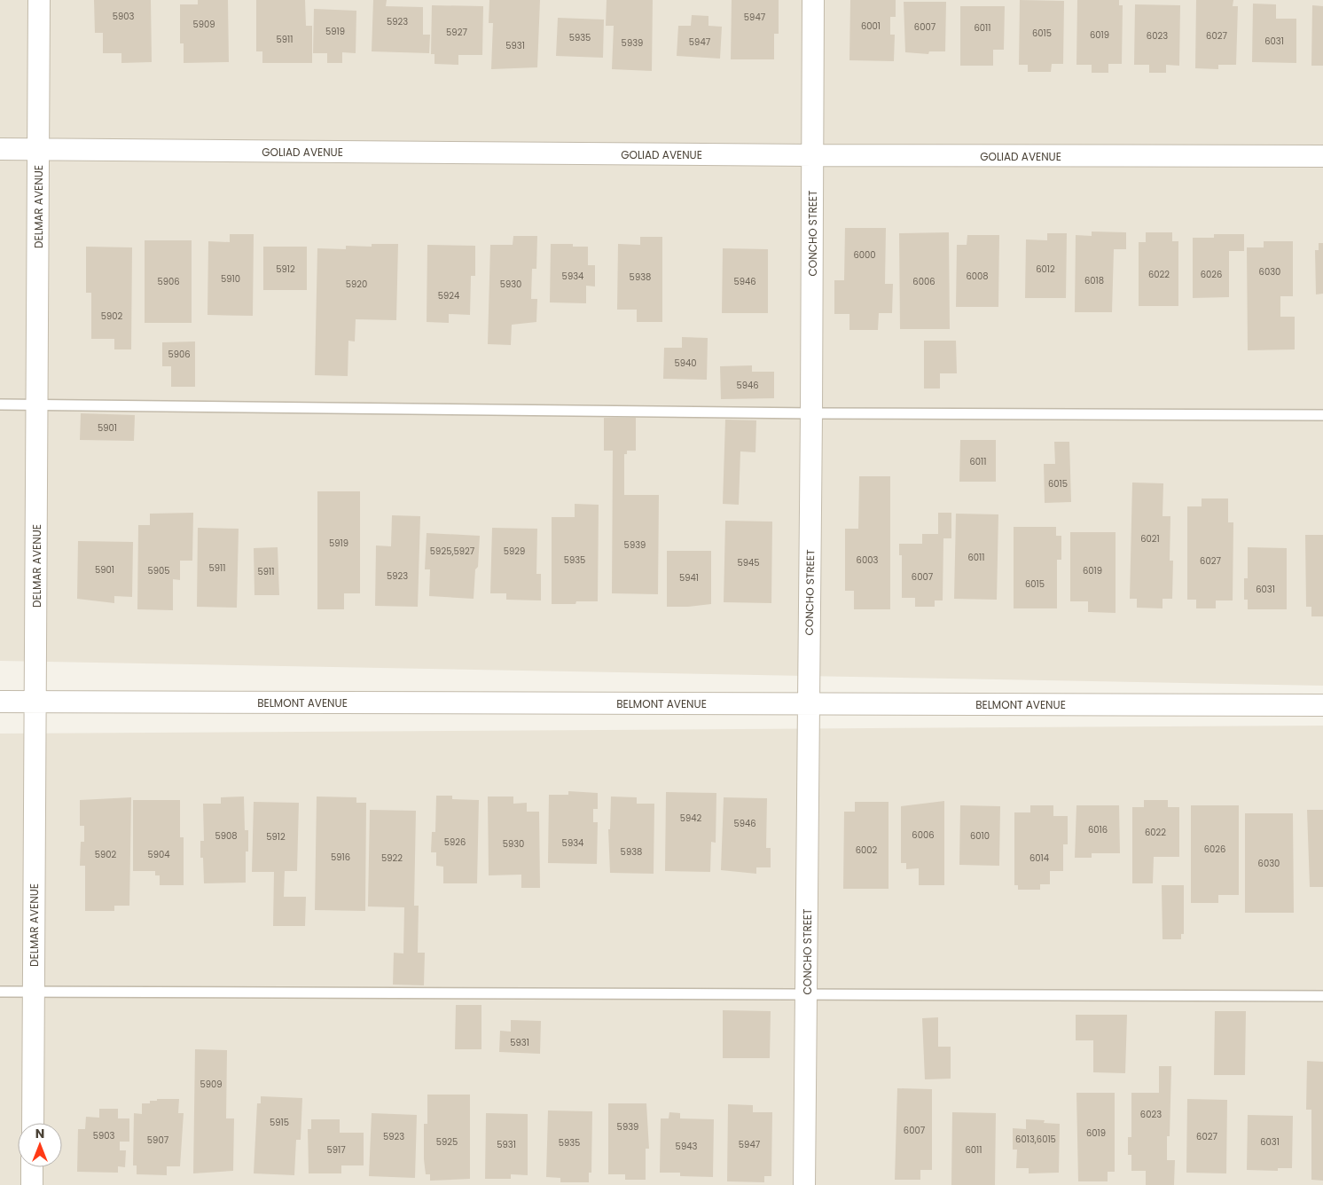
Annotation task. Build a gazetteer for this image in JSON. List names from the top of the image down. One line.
{"streets":{"street":["GOLIAD AVENUE","DELMAR AVENUE","CONCHO STREET","BELMONT AVENUE"]},"crossings":[["GOLIAD AVENUE","DELMAR AVENUE"],["GOLIAD AVENUE","CONCHO STREET"],["DELMAR AVENUE","BELMONT AVENUE"],["CONCHO STREET","BELMONT AVENUE"]],"house_numbers":["5903","5947","5923","5909","6001","6007","6011","5919","5927","6015","6019","6023","6027","5935","5911","6031","5947","5939","5931","6000","5912","6012","6030","6022","6026","5934","6008","5938","5910","6018","5906","5946","6006","5920","5930","5924","5902","5906","5940","5946","5901","6011","6015","6021","5919","5939","5925,5927","5929","6011","5935","6003","6027","5945","5911","5901","5905","6019","5911","5923","6007","5941","6015","6031","5942","5946","6016","6022","6006","5908","6010","5912","5926","5934","5930","6026","6002","5938","5902","5904","5916","5922","6014","6030","5931","5909","6023","5915","5939","6007","6019","5903","5923","6027","6013,6015","5907","5925","6031","5935","5931","5947","5943","5917","6011"],"north":"top"}
